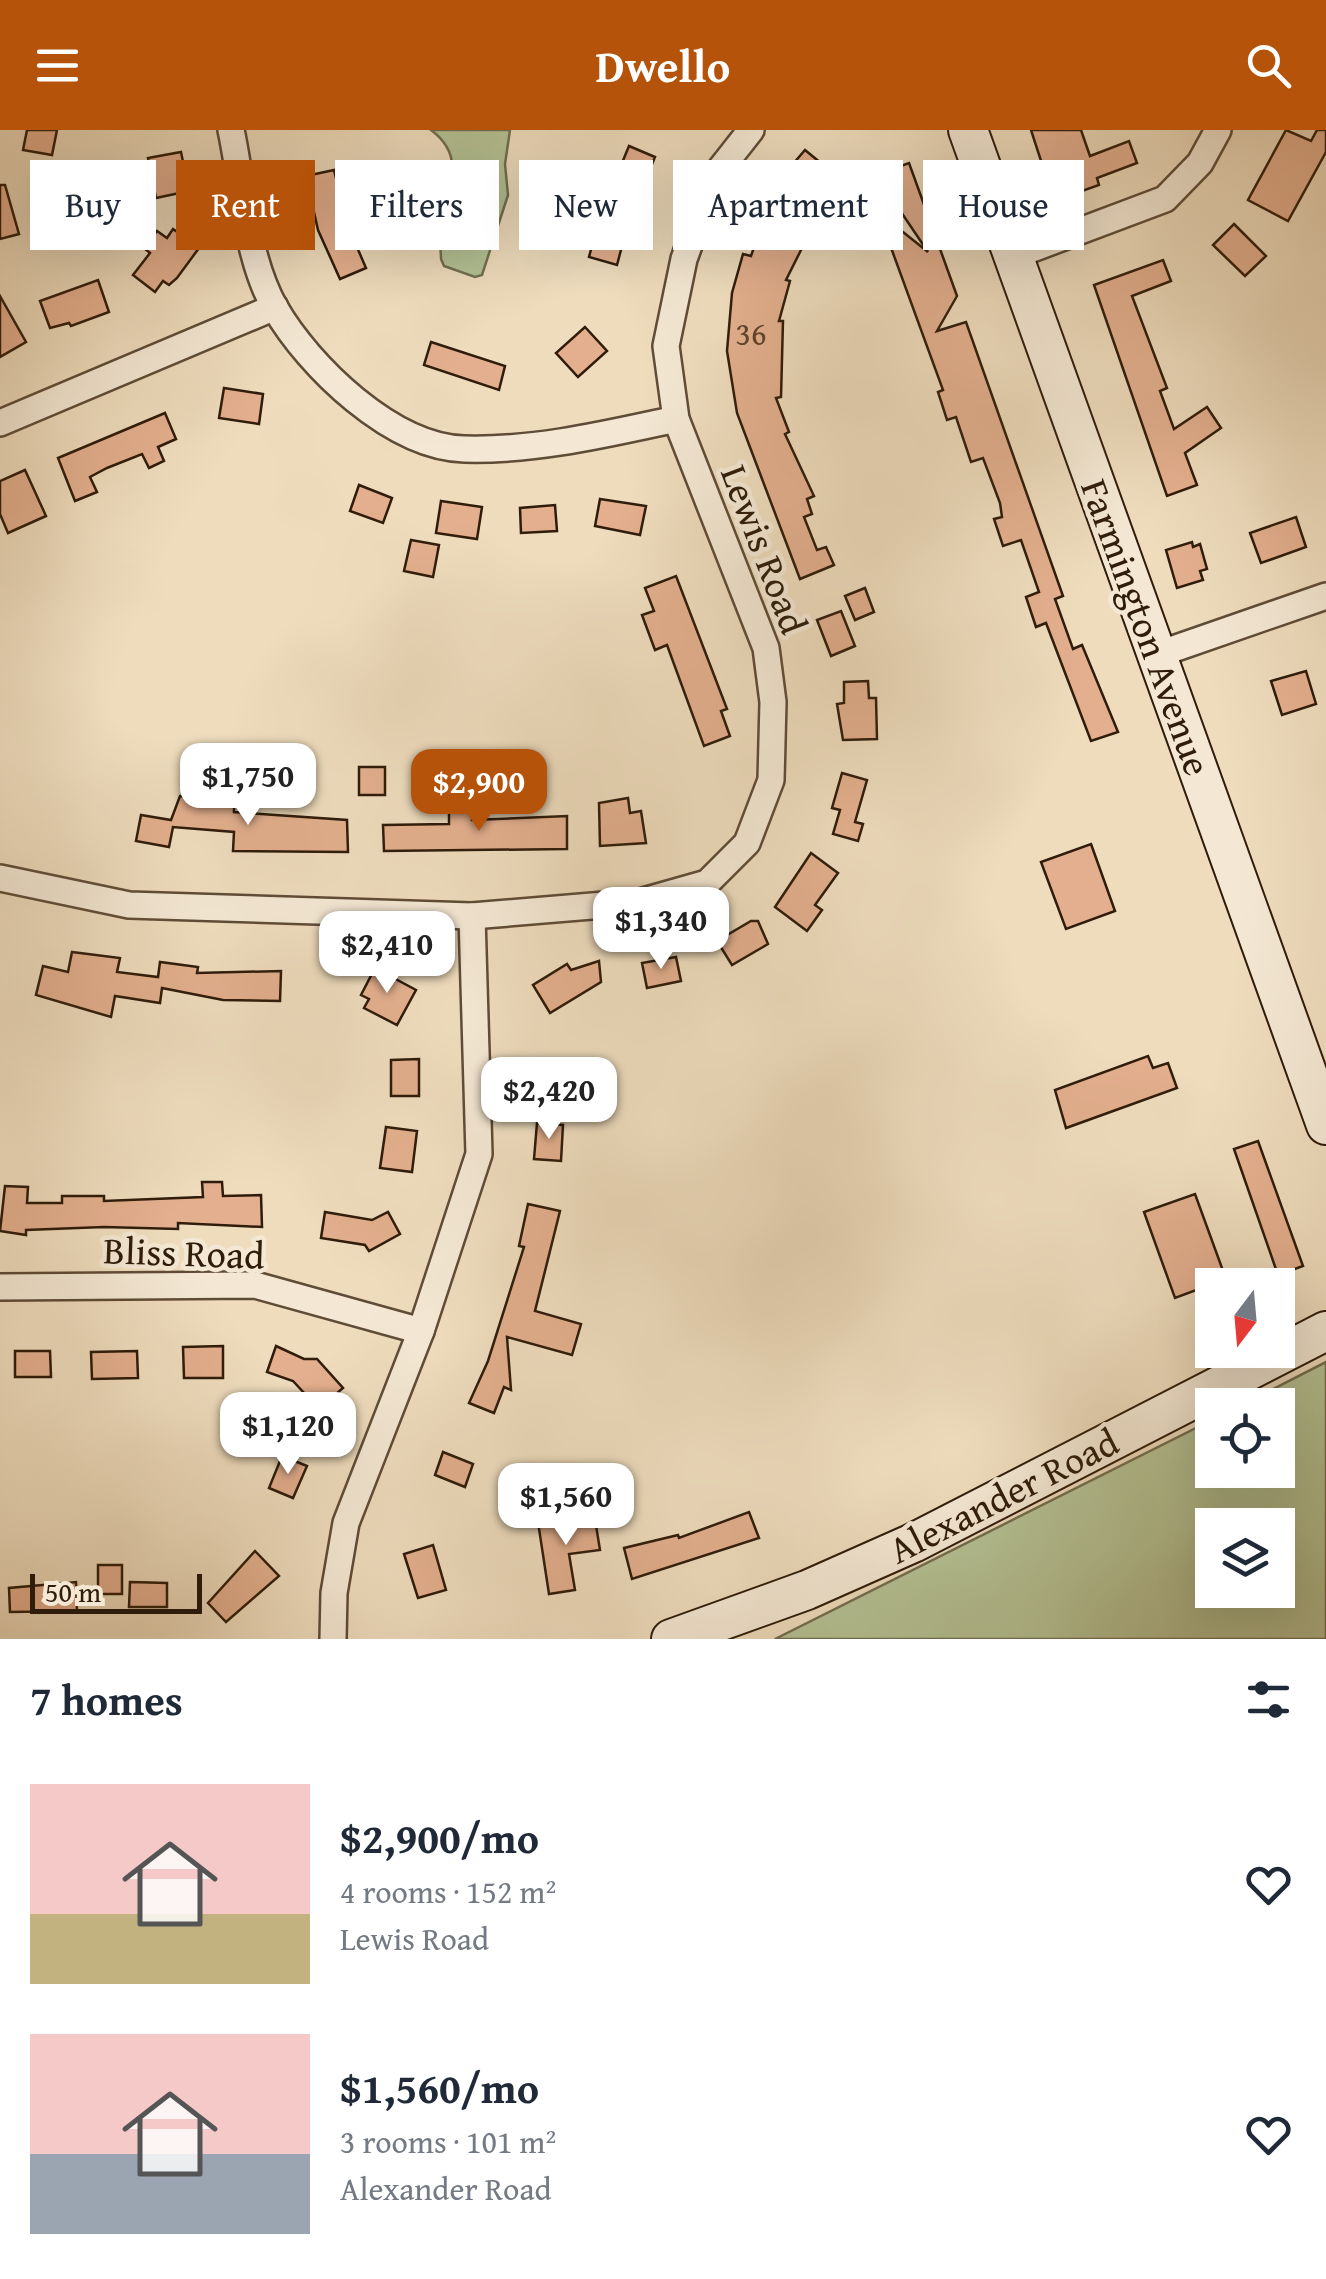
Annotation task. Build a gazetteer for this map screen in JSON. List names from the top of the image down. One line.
{"streets":{"main road":["Farmington Avenue","Alexander Road"],"street":["Lewis Road","Bliss Road"]},"house_numbers":["36"],"scale_bar":"50 m","north":"bottom","page":{"header":"Dwello","chip":["Buy","Rent","Filters","New","Apartment","House"],"price":["$1,750","$2,900","$1,340","$2,410","$2,420","$1,120","$1,560"],"scale":"50 m","heading":"7 homes","list":[{"name":"$2,900/mo","note":"4 rooms · 152 m² · Lewis Road"},{"name":"$1,560/mo","note":"3 rooms · 101 m² · Alexander Road"}]}}
